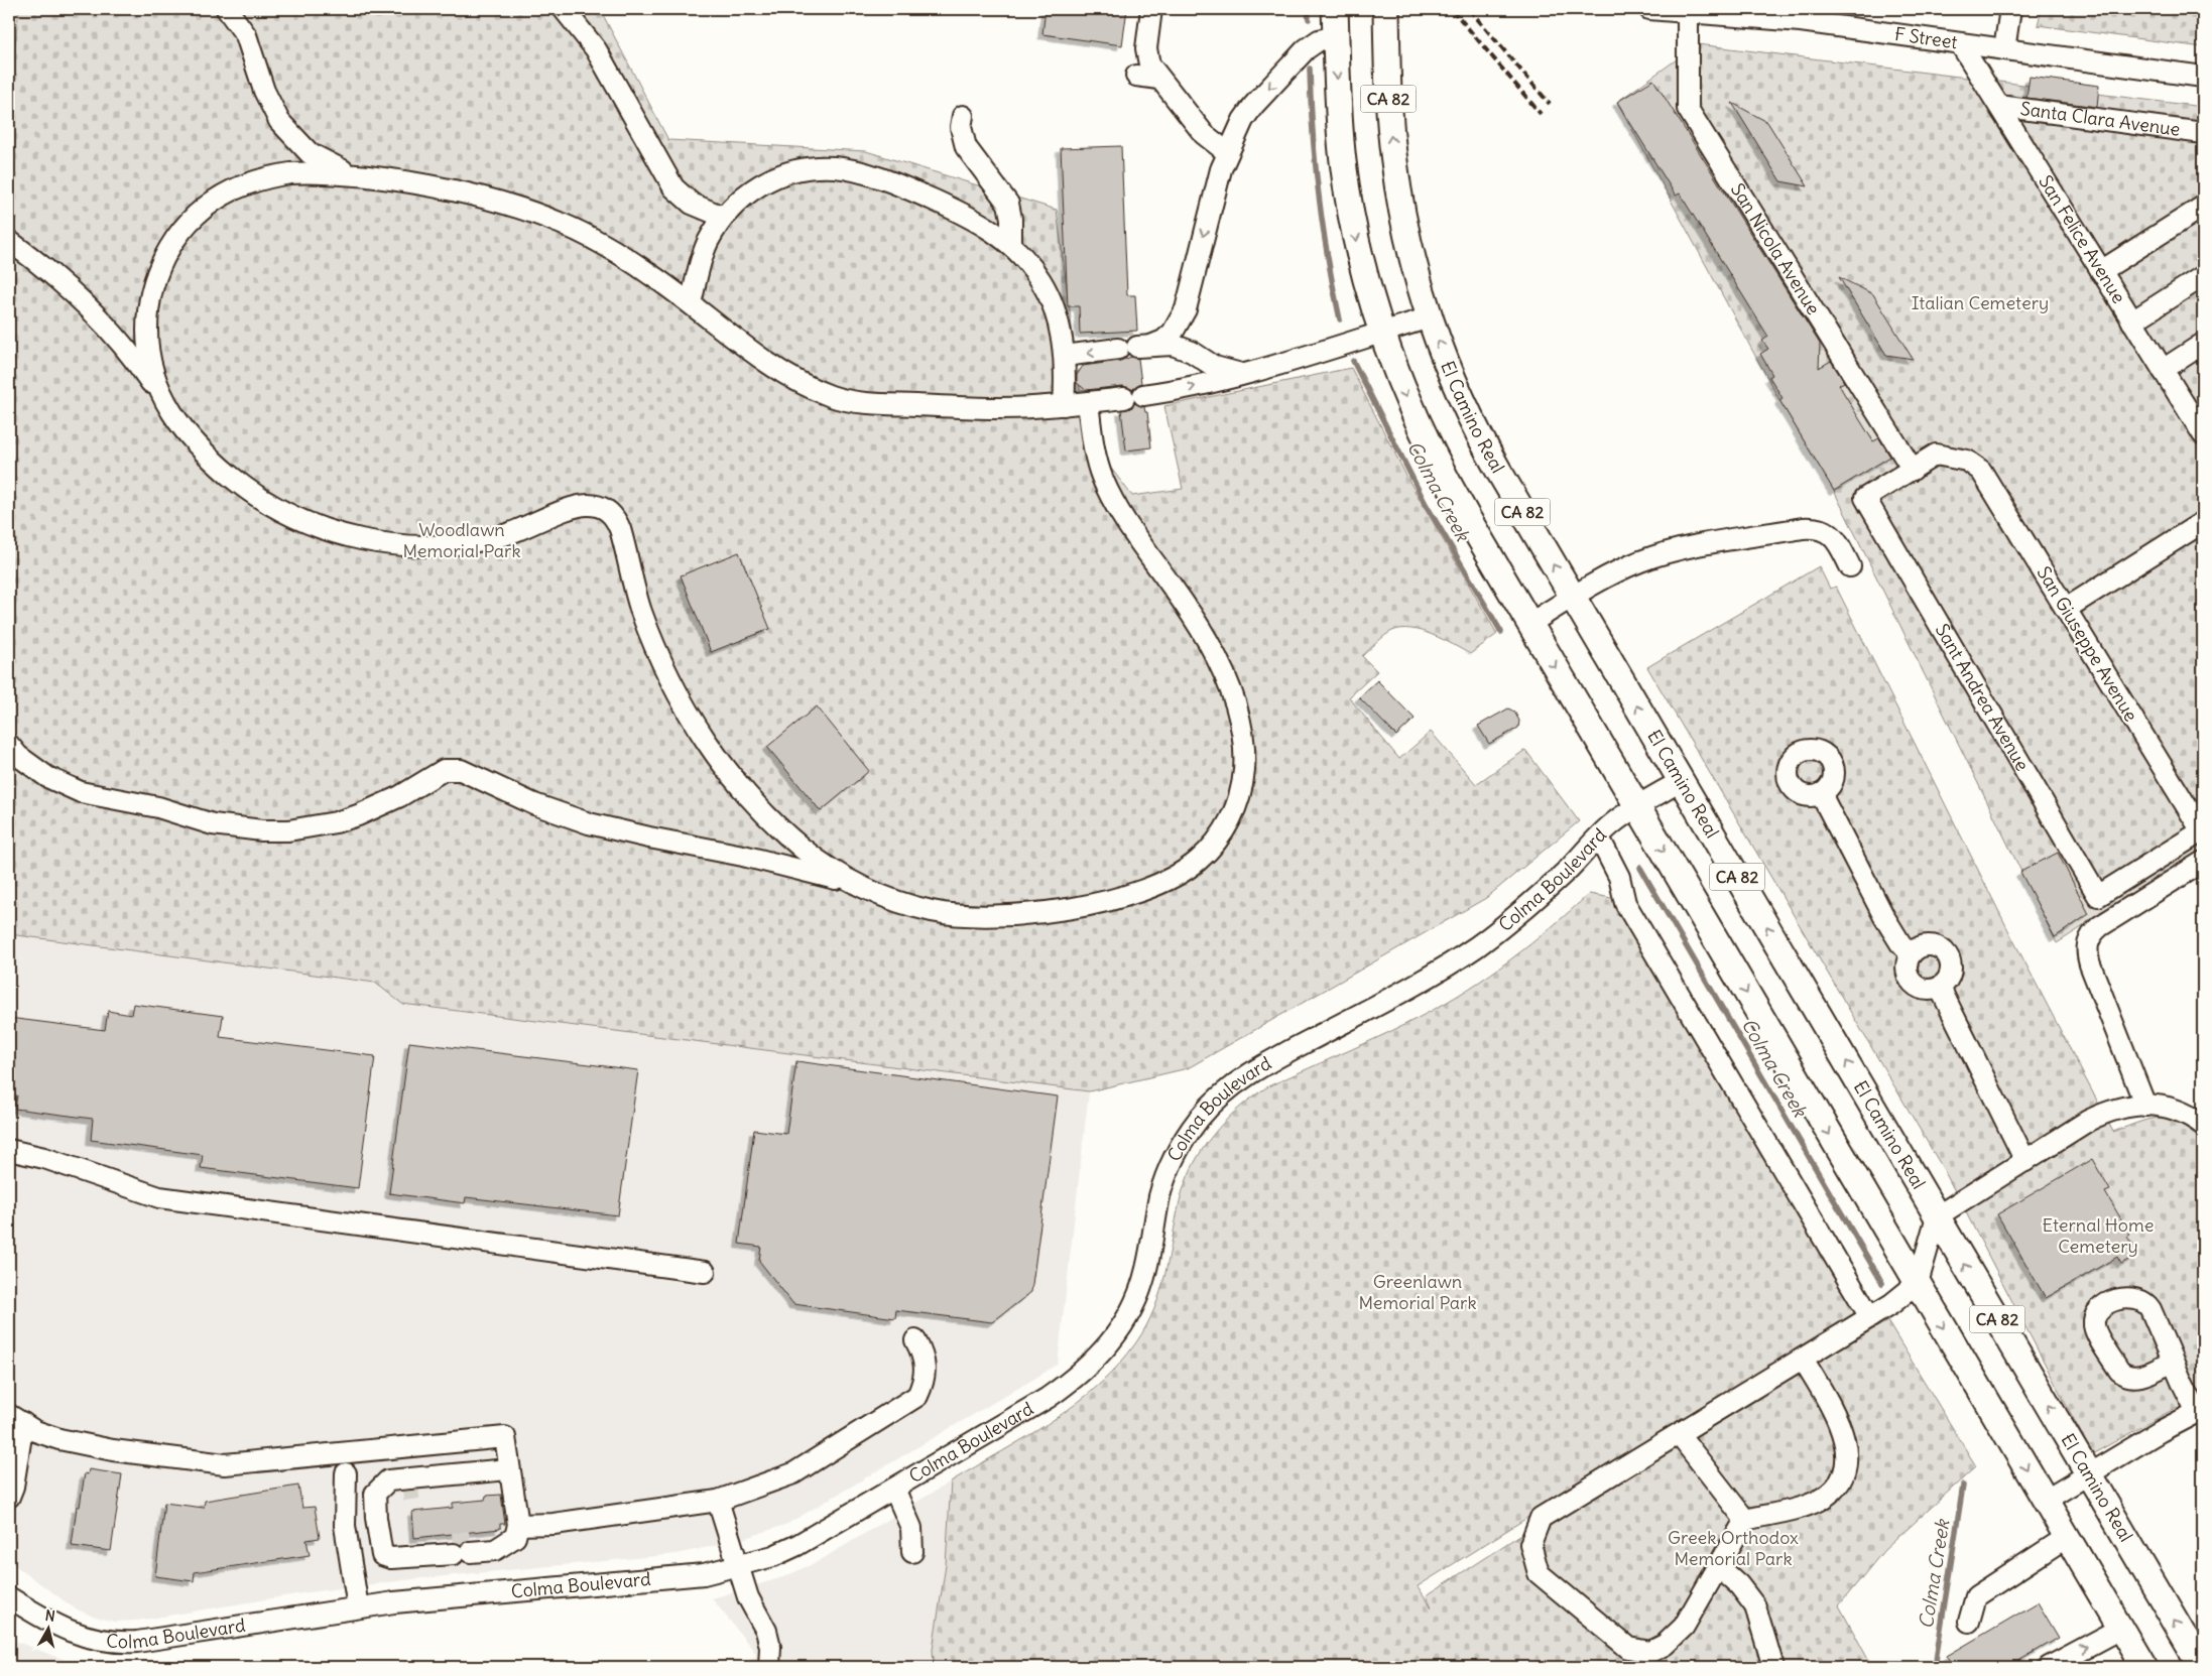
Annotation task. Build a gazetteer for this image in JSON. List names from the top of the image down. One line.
{"streets":{"main road":["CA 82","El Camino Real"],"street":["F Street","Santa Clara Avenue","San Felice Avenue","San Nicola Avenue","San Giuseppe Avenue","Sant Andrea Avenue","Colma Boulevard"]},"crossings":[["F Street","San Felice Avenue"],["F Street","San Nicola Avenue"],["CA 82","Colma Boulevard"],["Santa Clara Avenue","San Felice Avenue"],["San Nicola Avenue","San Giuseppe Avenue"],["San Nicola Avenue","Sant Andrea Avenue"],["El Camino Real","Colma Boulevard"],["San Giuseppe Avenue","Sant Andrea Avenue"]],"water":["Colma Creek"],"parks":["Italian Cemetery","Woodlawn Memorial Park","Eternal Home Cemetery","Greenlawn Memorial Park","Greek Orthodox Memorial Park"],"north":"top"}
